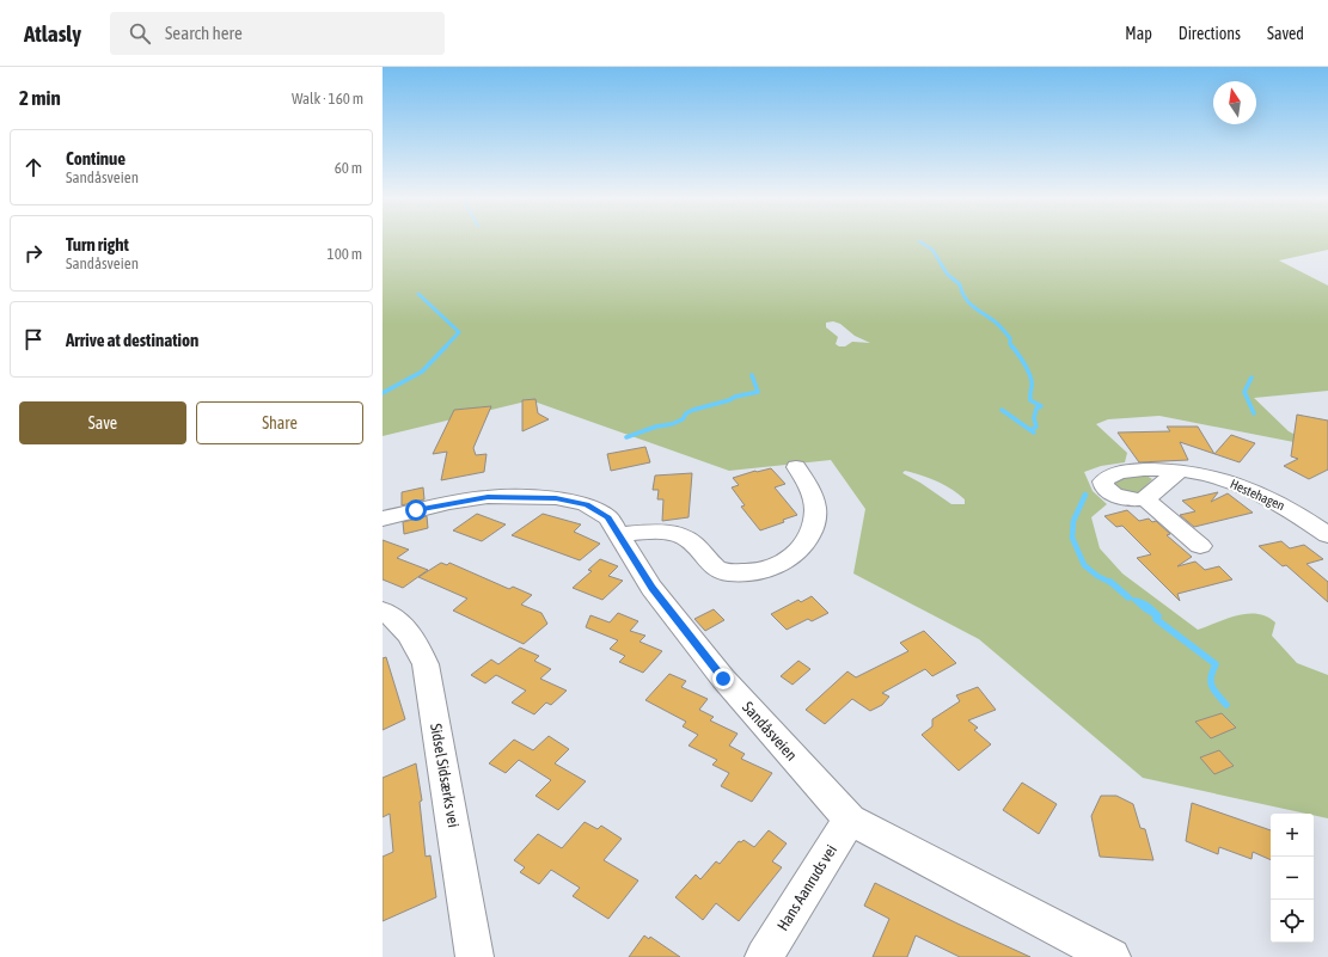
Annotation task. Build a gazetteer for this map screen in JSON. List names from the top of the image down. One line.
{"streets":{"street":["Hestehagen","Sandåsveien","Sidsel Sidsærks vei","Hans Aanruds vei"]},"crossings":[["Sandåsveien","Hans Aanruds vei"]],"north":"top","page":{"header":"Atlasly","search":"Search here","nav":["Map","Directions","Saved"],"heading":["2 min","Walk · 160 m"],"list":[["Continue","Sandåsveien","60 m"],["Turn right","Sandåsveien","100 m"],"Arrive at destination"],"buttons":["Save","Share"],"map_buttons":["+","−"]}}
